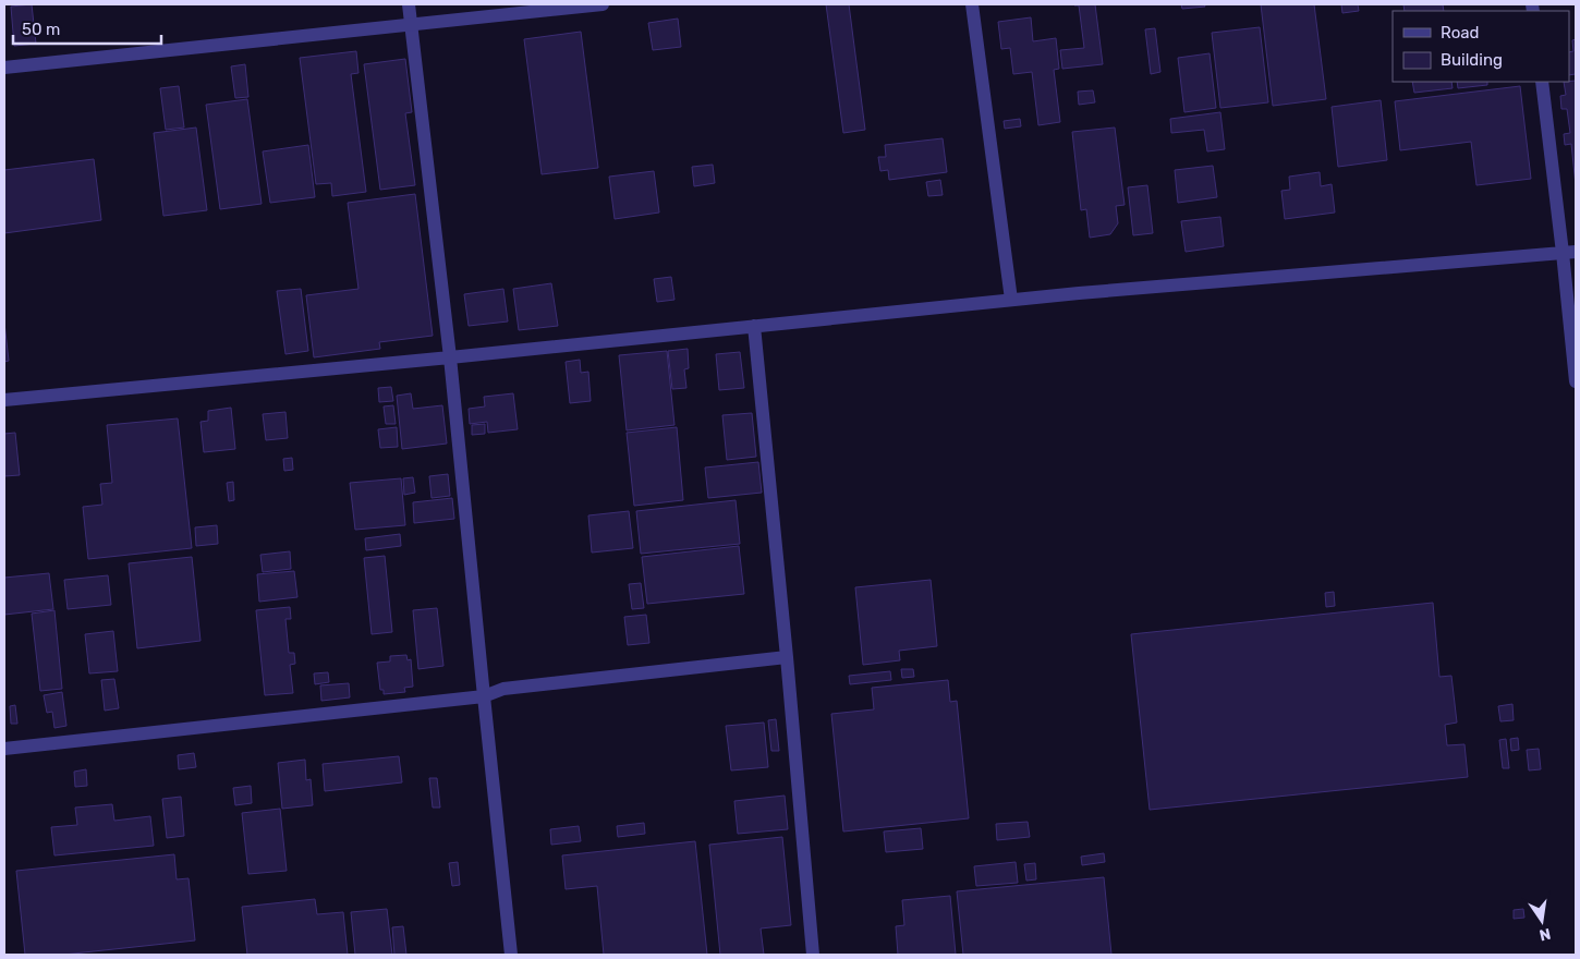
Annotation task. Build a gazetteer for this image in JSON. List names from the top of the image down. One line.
{"legend":["Road","Building"],"scale_bar":"50 m","north":"bottom"}
